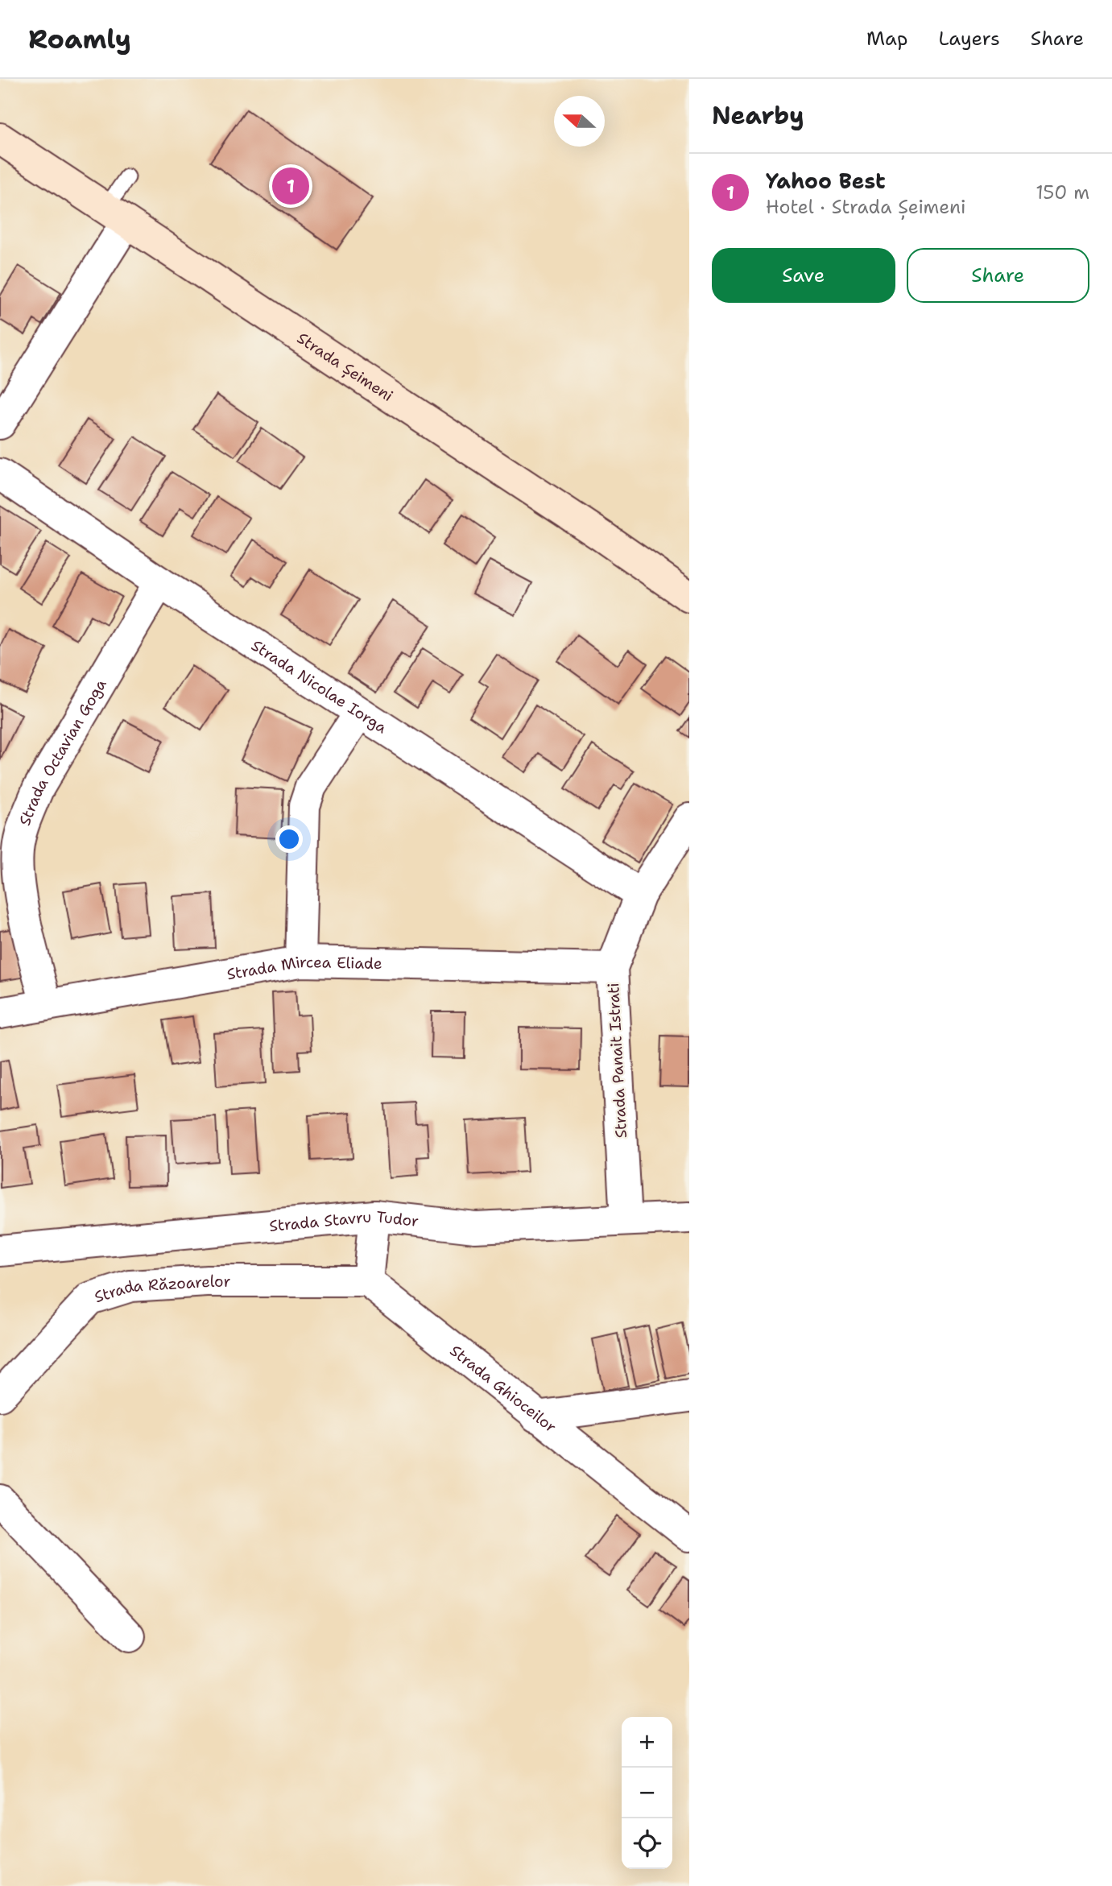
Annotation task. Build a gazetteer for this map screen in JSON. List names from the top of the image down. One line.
{"streets":{"main road":["Strada Șeimeni"],"street":["Strada Nicolae Iorga","Strada Octavian Goga","Strada Mircea Eliade","Strada Panait Istrati","Strada Stavru Tudor","Strada Răzoarelor","Strada Ghioceilor"]},"crossings":[["Strada Nicolae Iorga","Strada Octavian Goga"],["Strada Nicolae Iorga","Strada Panait Istrati"],["Strada Octavian Goga","Strada Mircea Eliade"],["Strada Mircea Eliade","Strada Panait Istrati"],["Strada Panait Istrati","Strada Stavru Tudor"],["Strada Răzoarelor","Strada Ghioceilor"]],"north":"left","page":{"header":"Roamly","nav":["Map","Layers","Share"],"heading":"Nearby","list":[{"mark":"1","name":"Yahoo Best","note":"Hotel · Strada Șeimeni","value":"150 m"}],"pins":"1","buttons":["Save","Share"],"map_buttons":["+","−"]}}
